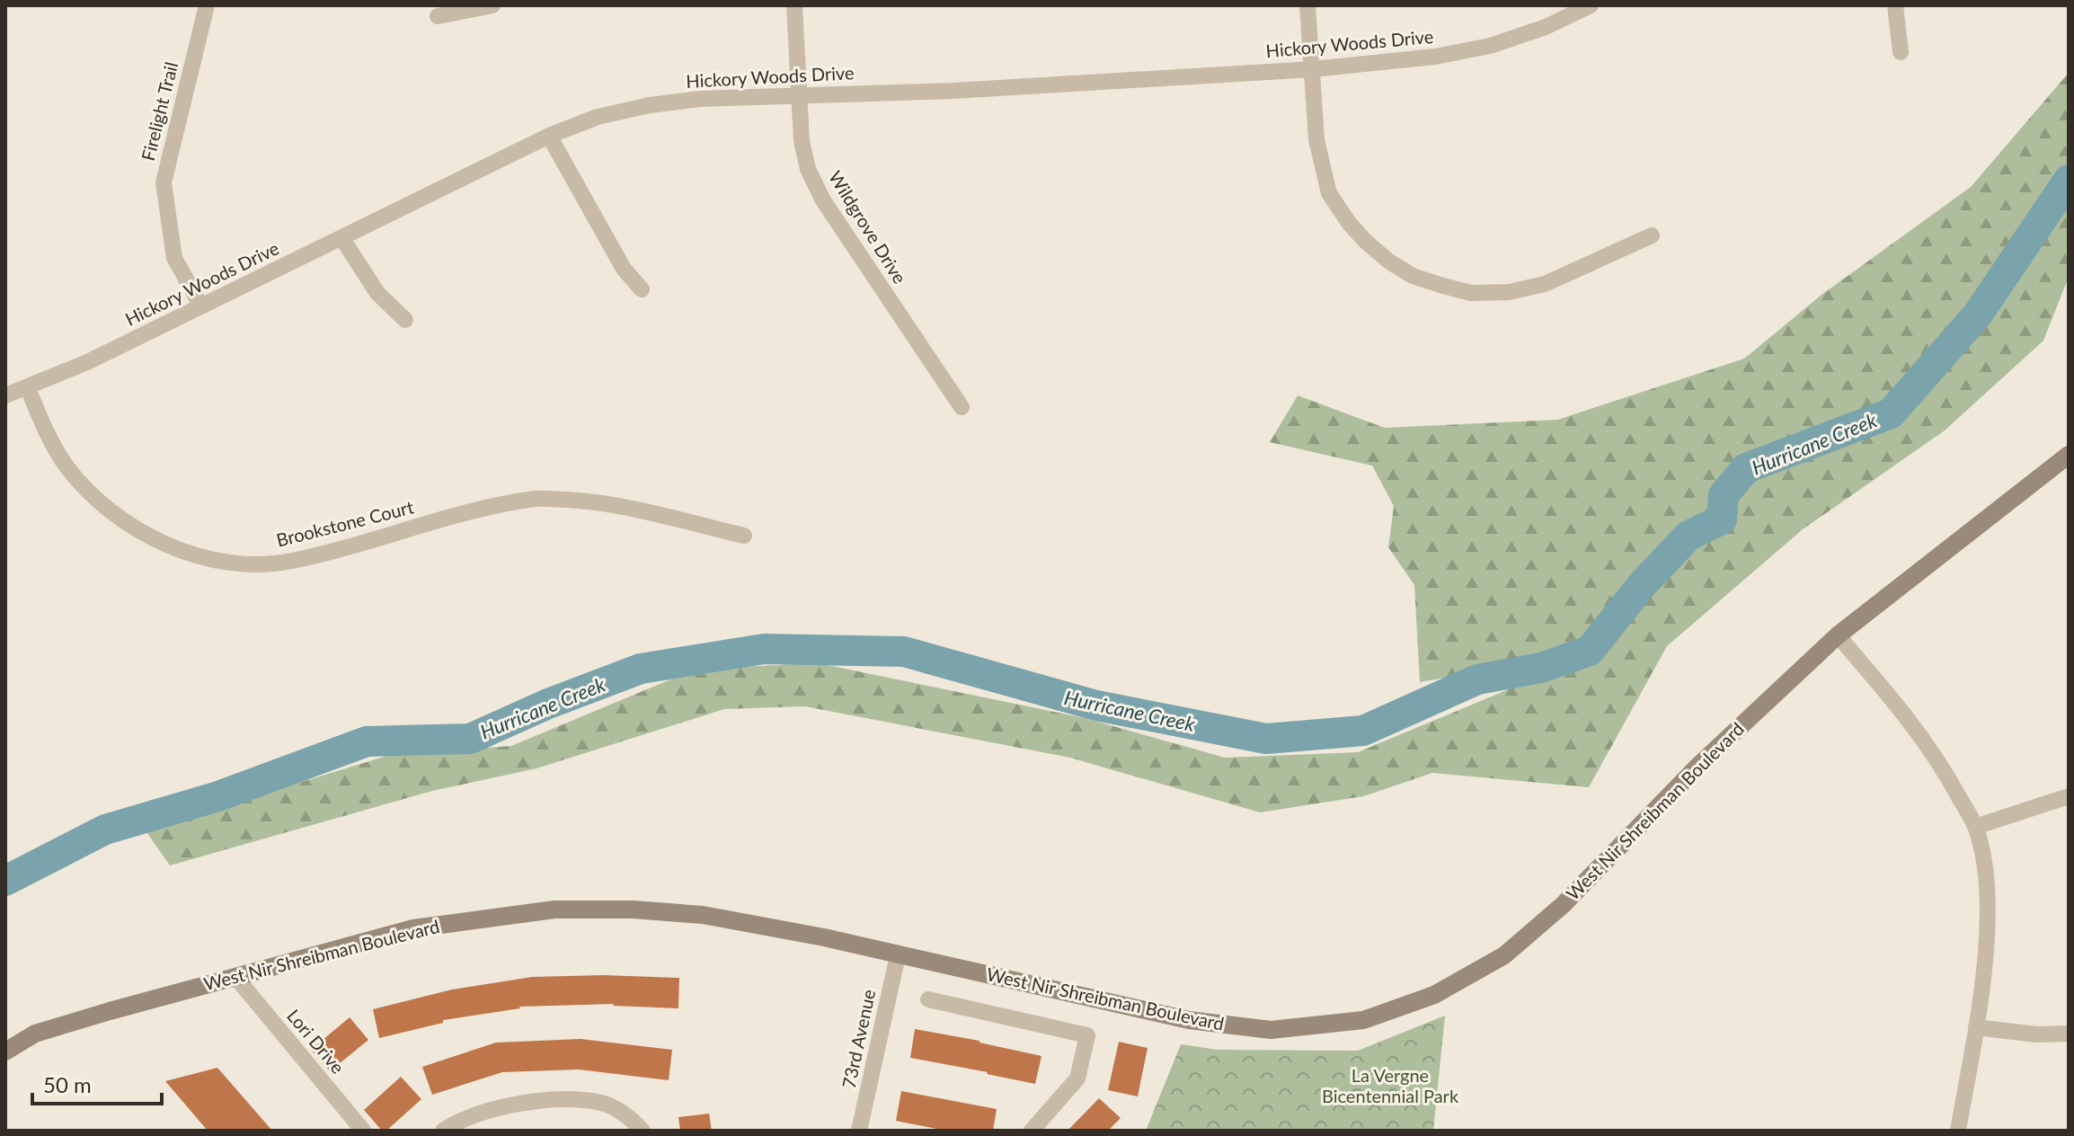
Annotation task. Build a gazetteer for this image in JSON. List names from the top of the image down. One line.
{"streets":{"main road":["West Nir Shreibman Boulevard"],"street":["Hickory Woods Drive","Firelight Trail","Wildgrove Drive","Brookstone Court","73rd Avenue","Lori Drive"]},"crossings":[["Hickory Woods Drive","Firelight Trail"],["Hickory Woods Drive","Wildgrove Drive"],["Hickory Woods Drive","Brookstone Court"],["West Nir Shreibman Boulevard","73rd Avenue"],["West Nir Shreibman Boulevard","Lori Drive"]],"water":["Hurricane Creek"],"parks":["La Vergne Bicentennial Park"],"scale_bar":"50 m"}
